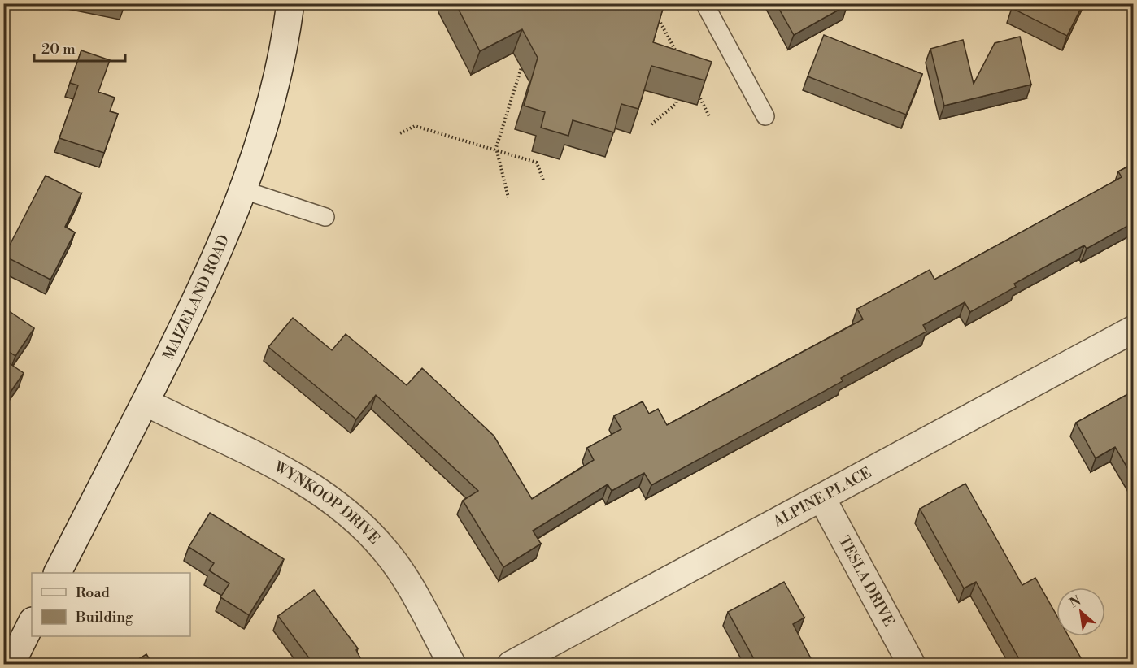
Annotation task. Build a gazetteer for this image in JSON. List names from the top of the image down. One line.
{"streets":{"street":["MAIZELAND ROAD","ALPINE PLACE","WYNKOOP DRIVE","TESLA DRIVE"]},"crossings":[["MAIZELAND ROAD","WYNKOOP DRIVE"],["ALPINE PLACE","TESLA DRIVE"]],"legend":["Road","Building"],"scale_bar":"20 m","north":"top left"}
